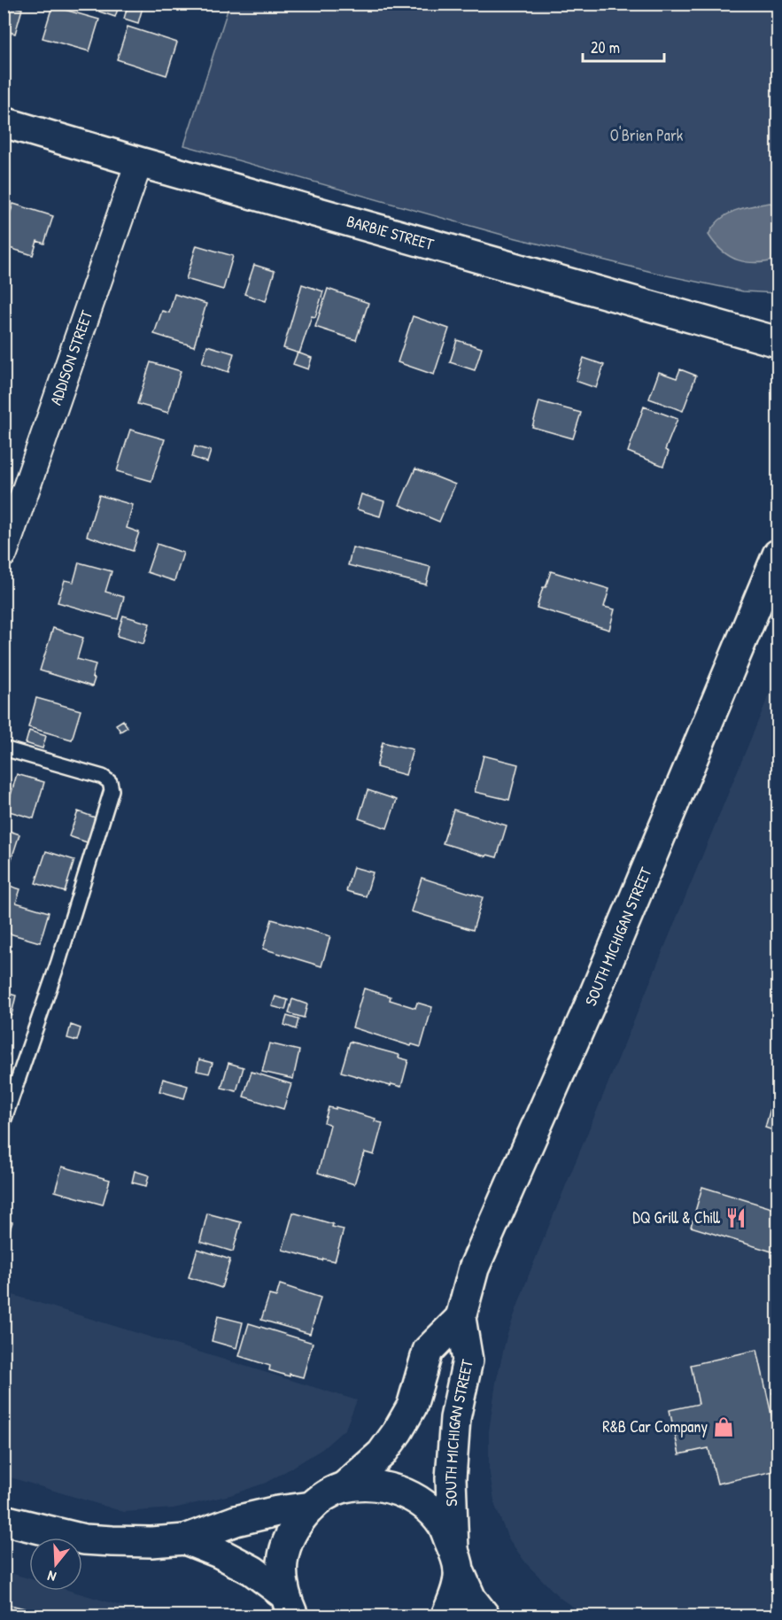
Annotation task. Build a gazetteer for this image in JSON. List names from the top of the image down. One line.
{"streets":{"main road":["BARBIE STREET","SOUTH MICHIGAN STREET"],"street":["ADDISON STREET"]},"crossings":[["BARBIE STREET","ADDISON STREET"]],"parks":["O'Brien Park"],"places":{"restaurant":["DQ Grill & Chill"],"shop":["R&B Car Company"]},"scale_bar":"20 m","north":"bottom"}
